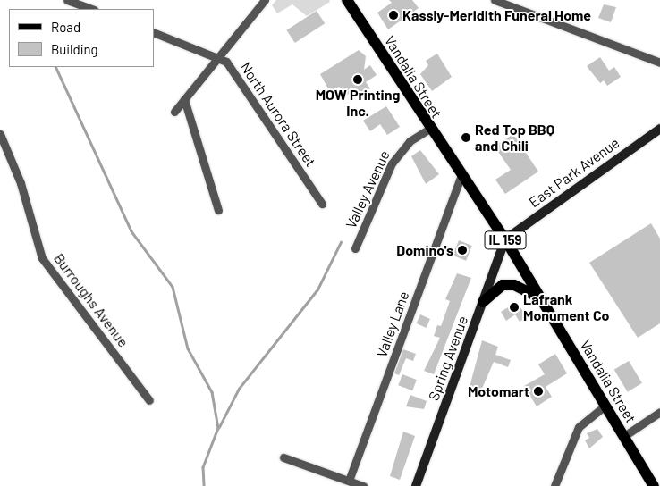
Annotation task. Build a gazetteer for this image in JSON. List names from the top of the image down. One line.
{"streets":{"main road":["Vandalia Street","IL 159"],"street":["North Aurora Street","East Park Avenue","Valley Avenue","Burroughs Avenue","Valley Lane","Spring Avenue"]},"crossings":[["Vandalia Street","East Park Avenue"],["Vandalia Street","Valley Avenue"],["Vandalia Street","Valley Lane"],["Vandalia Street","Spring Avenue"],["East Park Avenue","Spring Avenue"]],"places":["Kassly-Meridith Funeral Home","MOW Printing Inc.","Red Top BBQ and Chili","Domino's","Lafrank Monument Co","Motomart"],"legend":["Road","Building"]}
